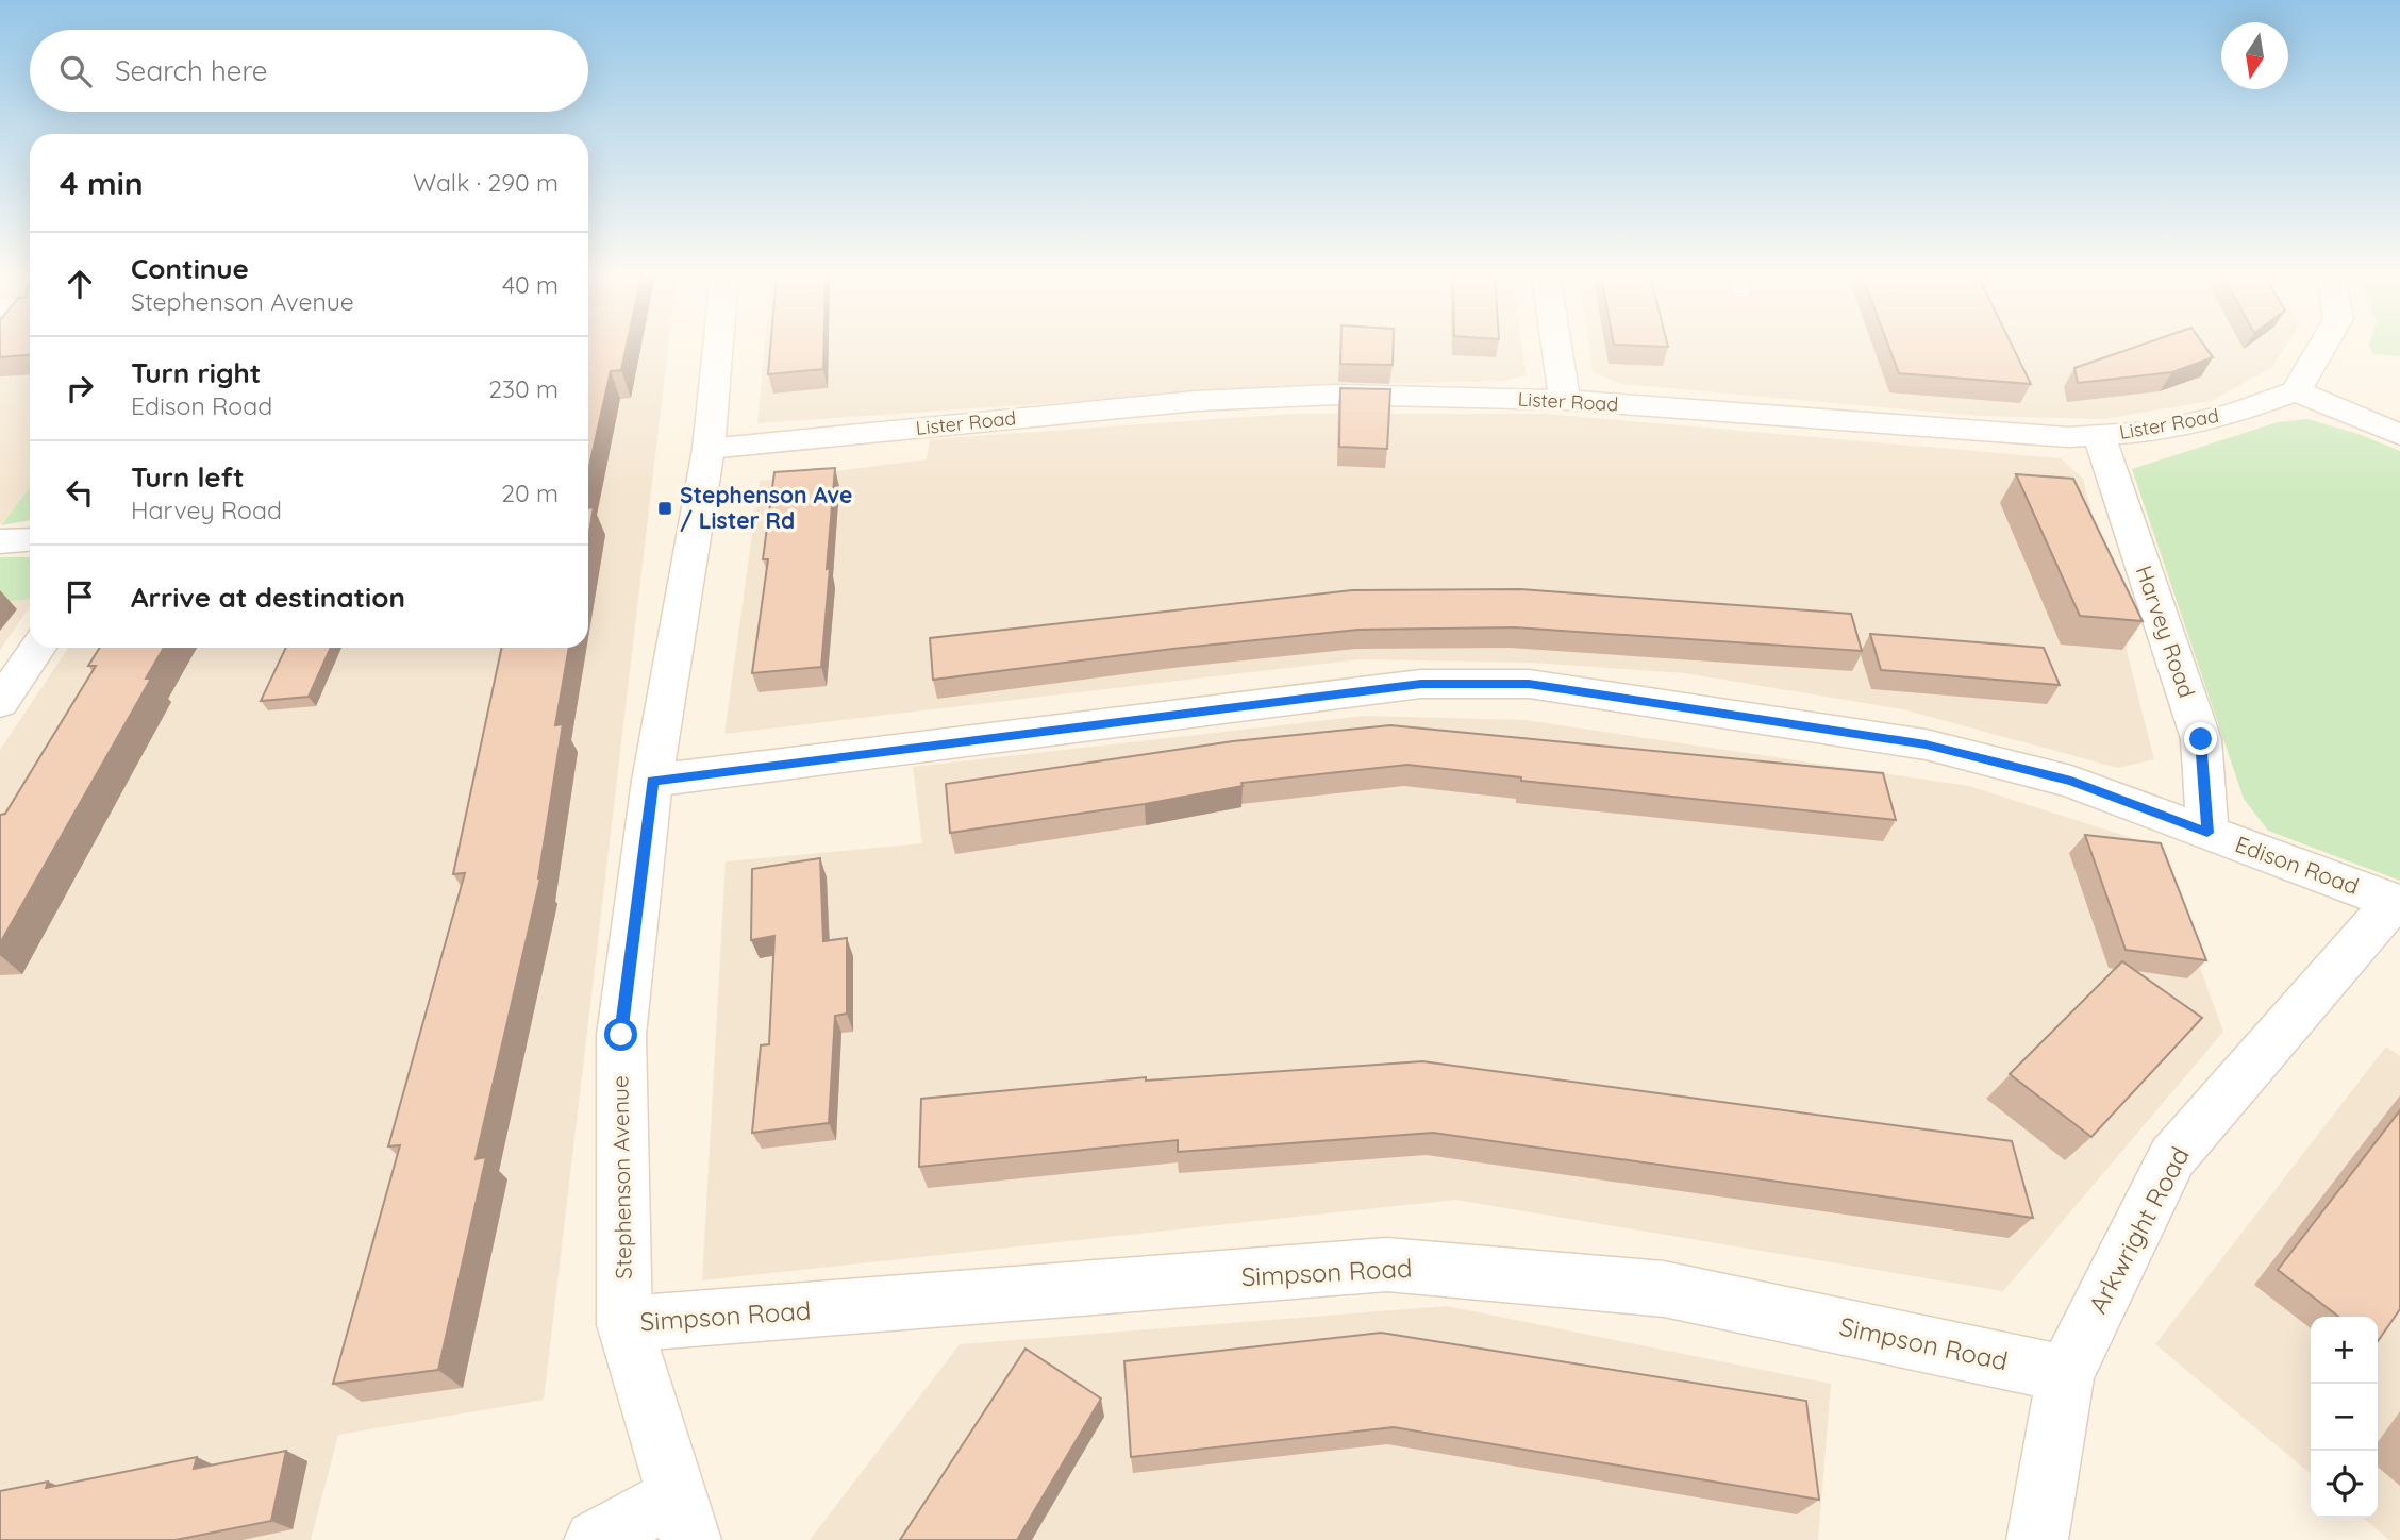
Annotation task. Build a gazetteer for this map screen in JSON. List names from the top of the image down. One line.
{"streets":{"street":["Lister Road","Harvey Road","Edison Road","Stephenson Avenue","Arkwright Road","Simpson Road"]},"crossings":[["Lister Road","Harvey Road"],["Lister Road","Stephenson Avenue"],["Harvey Road","Edison Road"],["Edison Road","Stephenson Avenue"],["Edison Road","Arkwright Road"],["Stephenson Avenue","Simpson Road"],["Arkwright Road","Simpson Road"]],"places":{"transit":["Stephenson Ave / Lister Rd"]},"north":"bottom","page":{"search":"Search here","heading":["4 min","Walk · 290 m"],"list":[["Continue","Stephenson Avenue","40 m"],["Turn right","Edison Road","230 m"],["Turn left","Harvey Road","20 m"],"Arrive at destination"],"map_buttons":["+","−"]}}
